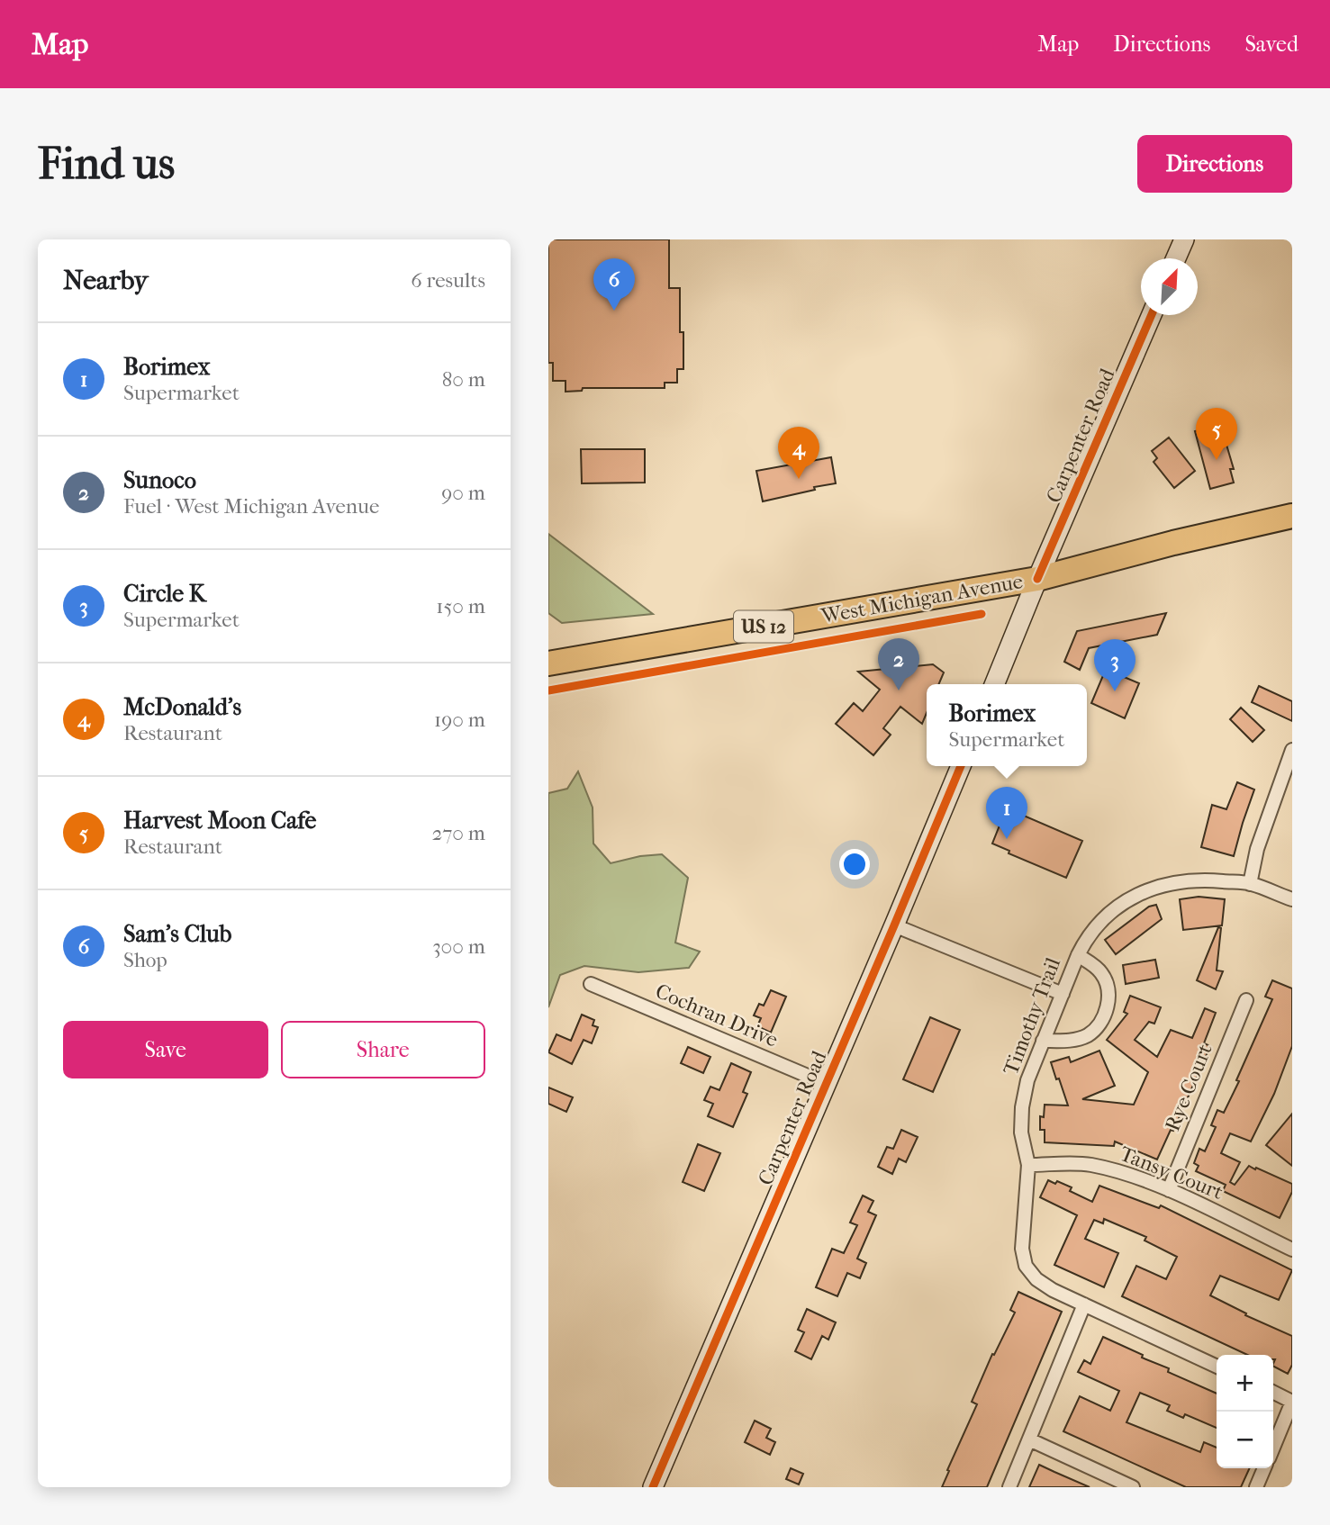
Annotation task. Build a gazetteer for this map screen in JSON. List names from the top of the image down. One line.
{"streets":{"highway":["West Michigan Avenue","US 12"],"main road":["Carpenter Road"],"street":["Cochran Drive","Timothy Trail","Rye Court","Tansy Court"]},"crossings":[["Carpenter Road","West Michigan Avenue"],["Carpenter Road","Cochran Drive"],["Timothy Trail","Tansy Court"],["Rye Court","Tansy Court"]],"north":"top right","page":{"header":"Map","nav":["Map","Directions","Saved"],"buttons":["Directions",["Save","Share"]],"title":"Find us","heading":["Nearby","6 results"],"pins":["6","5","4","2","3","1"],"list":[{"mark":"1","name":"Borimex","note":"Supermarket","value":"80 m"},{"mark":"2","name":"Sunoco","note":"Fuel · West Michigan Avenue","value":"90 m"},{"mark":"3","name":"Circle K","note":"Supermarket","value":"150 m"},{"mark":"4","name":"McDonald's","note":"Restaurant","value":"190 m"},{"mark":"5","name":"Harvest Moon Cafe","note":"Restaurant","value":"270 m"},{"mark":"6","name":"Sam's Club","note":"Shop","value":"300 m"}],"popup":["Borimex","Supermarket"],"map_buttons":["+","−"]}}
